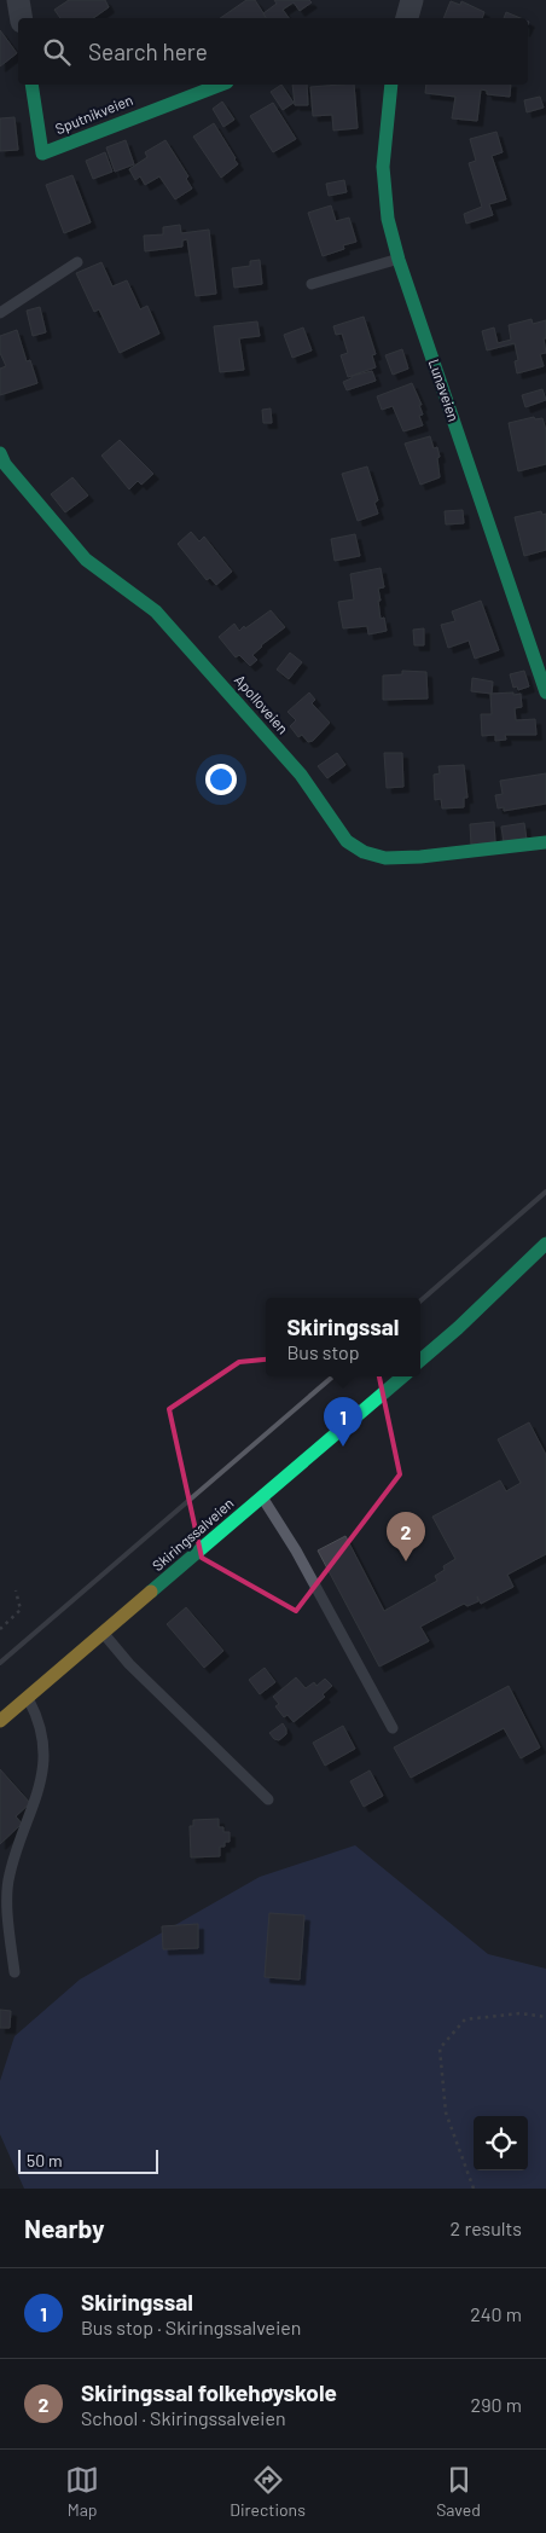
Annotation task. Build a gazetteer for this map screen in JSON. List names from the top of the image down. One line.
{"streets":{"street":["Sputnikveien","Lunaveien","Apolloveien","Skiringssalveien"]},"scale_bar":"50 m","page":{"search":"Search here","popup":["Skiringssal","Bus stop"],"pins":["1","2"],"scale":"50 m","heading":["Nearby","2 results"],"list":[{"mark":"1","name":"Skiringssal","note":"Bus stop · Skiringssalveien","value":"240 m"},{"mark":"2","name":"Skiringssal folkehøyskole","note":"School · Skiringssalveien","value":"290 m"}],"nav":["Map","Directions","Saved"]}}
